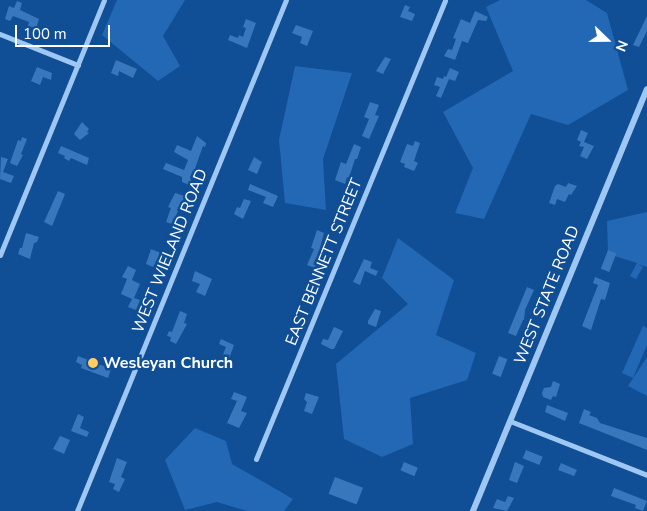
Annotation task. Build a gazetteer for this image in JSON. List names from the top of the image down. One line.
{"streets":{"street":["WEST WIELAND ROAD","EAST BENNETT STREET","WEST STATE ROAD"]},"places":["Wesleyan Church"],"scale_bar":"100 m","north":"right"}
